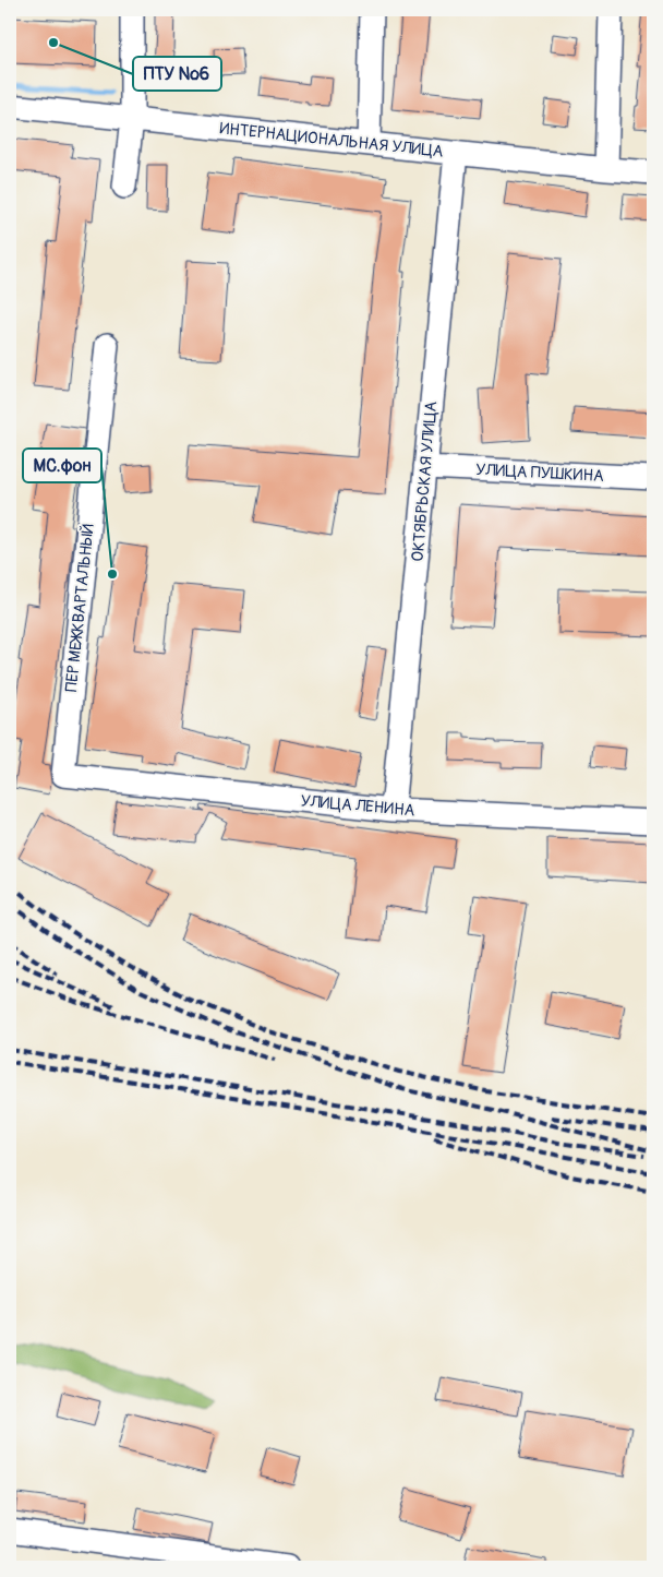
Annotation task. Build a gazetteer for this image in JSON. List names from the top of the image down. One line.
{"streets":{"street":["ИНТЕРНАЦИОНАЛЬНАЯ УЛИЦА","УЛИЦА ПУШКИНА","ОКТЯБРЬСКАЯ УЛИЦА","ПЕР МЕЖКВАРТАЛЬНЫЙ","УЛИЦА ЛЕНИНА"]},"crossings":[["ИНТЕРНАЦИОНАЛЬНАЯ УЛИЦА","ОКТЯБРЬСКАЯ УЛИЦА"],["УЛИЦА ПУШКИНА","ОКТЯБРЬСКАЯ УЛИЦА"],["ОКТЯБРЬСКАЯ УЛИЦА","УЛИЦА ЛЕНИНА"],["ПЕР МЕЖКВАРТАЛЬНЫЙ","УЛИЦА ЛЕНИНА"]],"places":["ПТУ №6","МС.фон"]}
